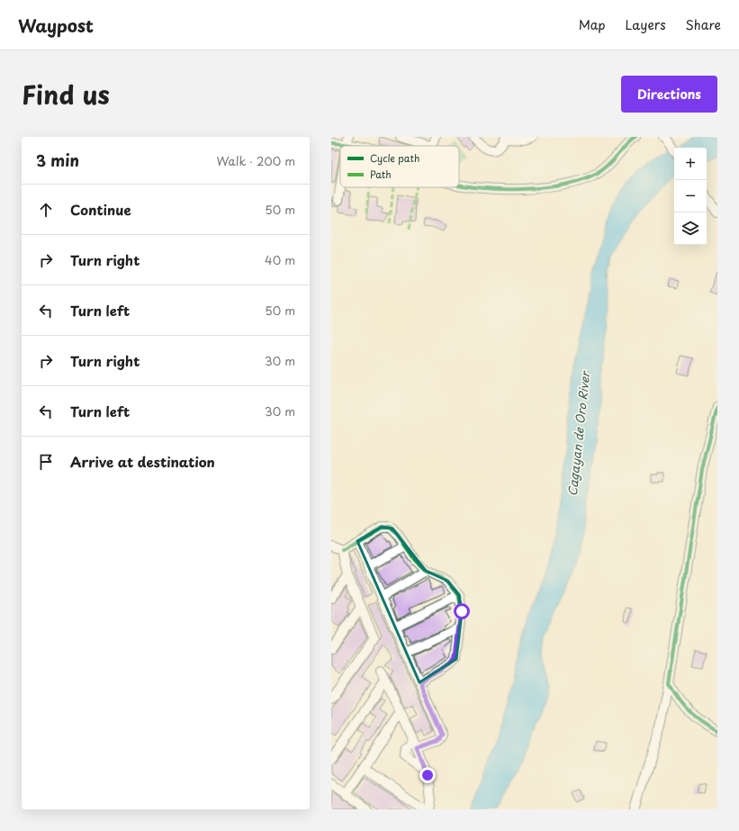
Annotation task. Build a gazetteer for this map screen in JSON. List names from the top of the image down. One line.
{"water":["Cagayan de Oro River"],"legend":["Cycle path","Path"],"page":{"header":"Waypost","nav":["Map","Layers","Share"],"title":"Find us","buttons":"Directions","heading":["3 min","Walk · 200 m"],"map_buttons":["+","−"],"list":[["Continue","50 m"],["Turn right","40 m"],["Turn left","50 m"],["Turn right","30 m"],["Turn left","30 m"],"Arrive at destination"]}}
